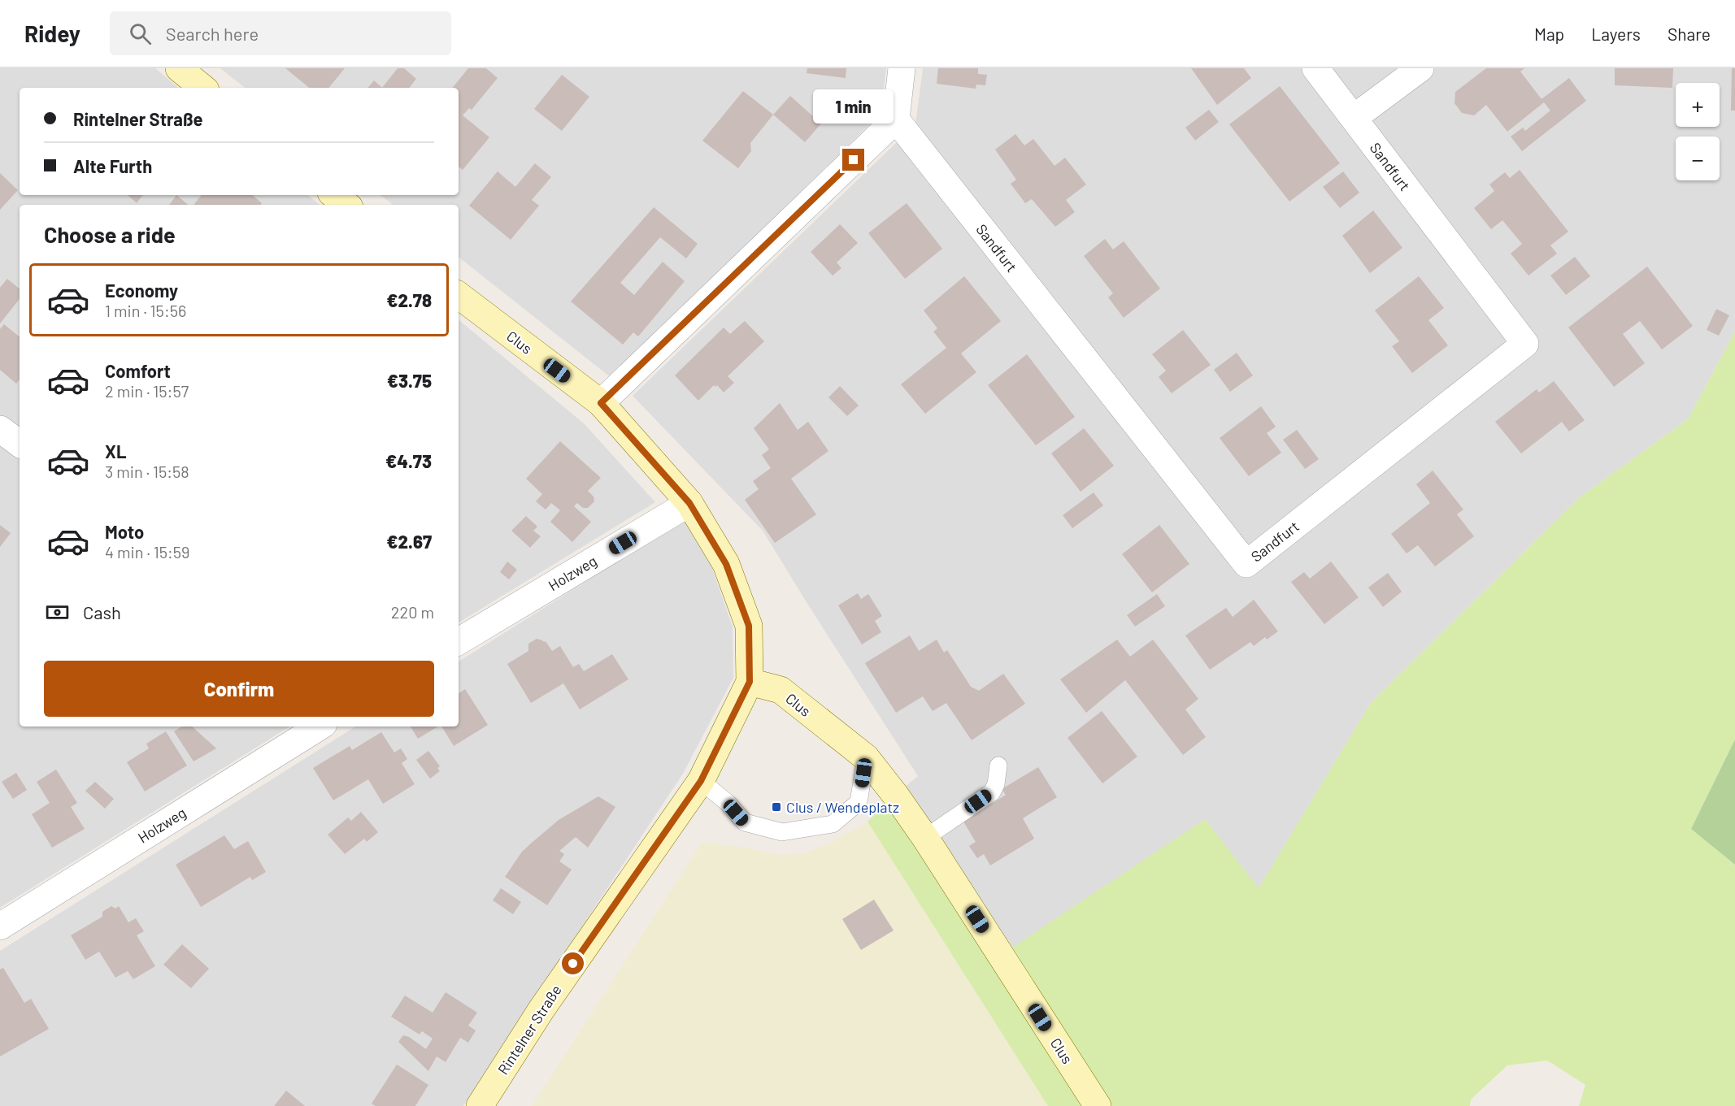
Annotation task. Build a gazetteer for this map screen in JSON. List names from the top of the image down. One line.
{"streets":{"main road":["Clus","Rintelner Straße"],"street":["Sandfurt","Holzweg"]},"crossings":[["Clus","Holzweg"],["Clus","Rintelner Straße"]],"places":{"transit":["Clus / Wendeplatz"]},"page":{"header":"Ridey","search":"Search here","nav":["Map","Layers","Share"],"map_buttons":["+","−"],"banner":["Rintelner Straße","Alte Furth"],"bubble":"1 min","heading":"Choose a ride","list":[{"name":"Economy","note":"1 min · 15:56","value":"€2.78"},{"name":"Comfort","note":"2 min · 15:57","value":"€3.75"},{"name":"XL","note":"3 min · 15:58","value":"€4.73"},{"name":"Moto","note":"4 min · 15:59","value":"€2.67"}],"pay":["Cash","220 m"],"buttons":"Confirm"}}
